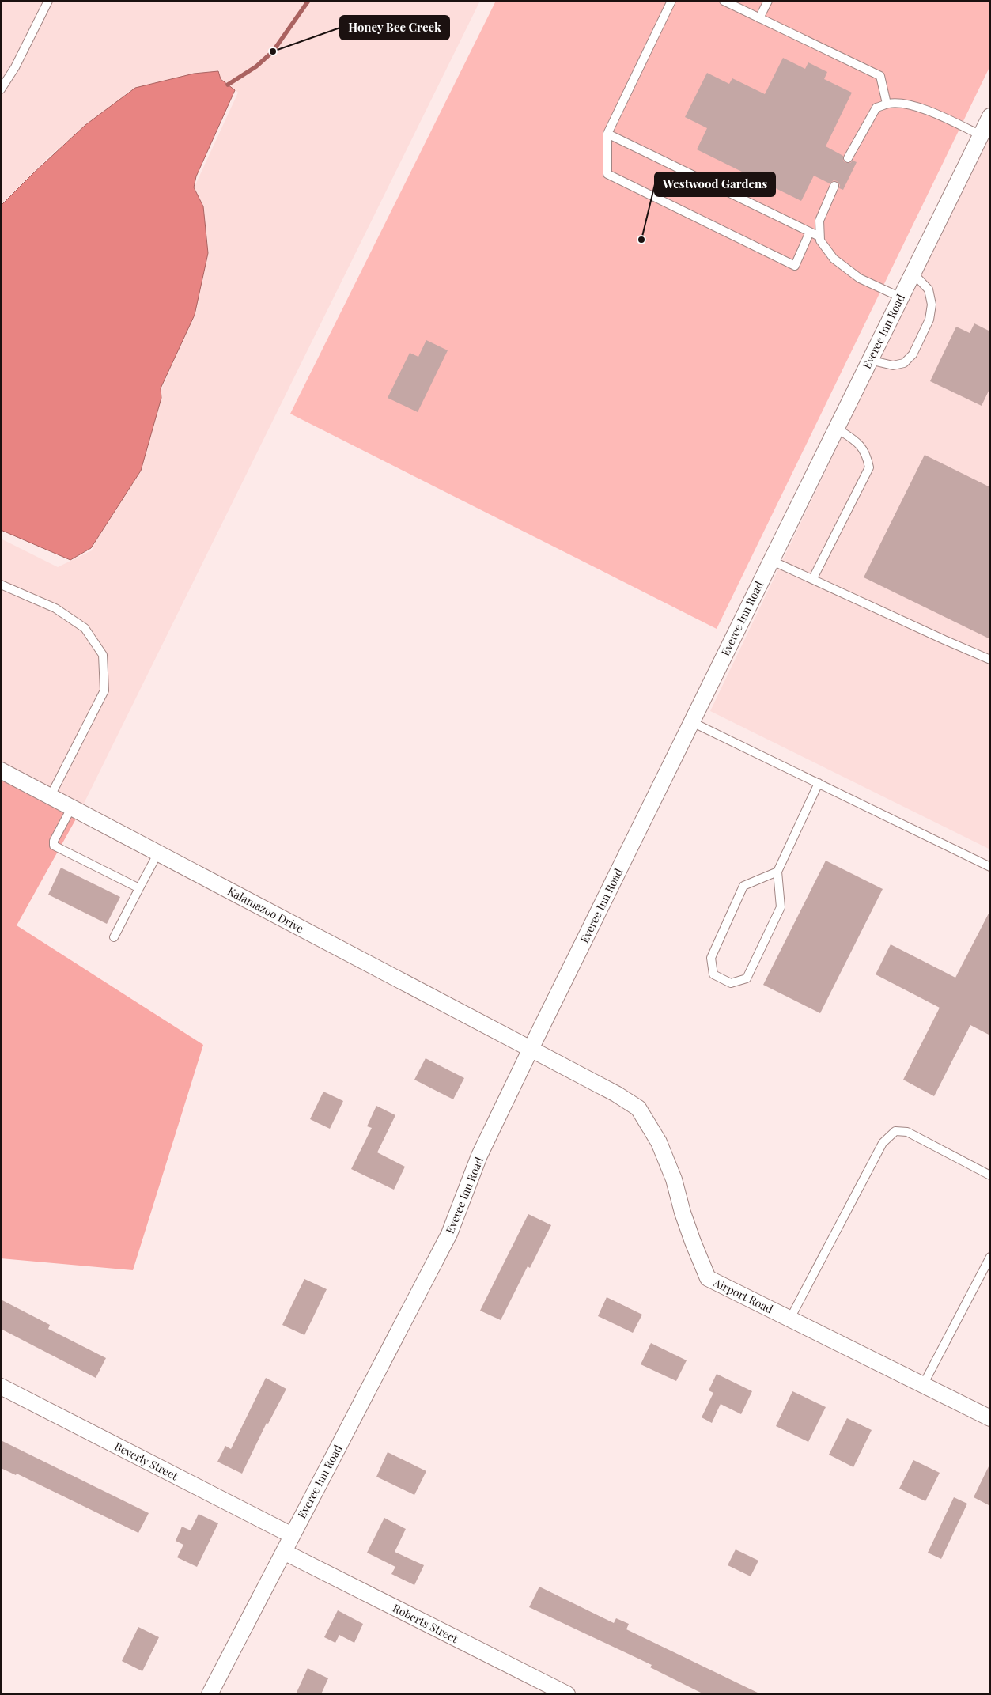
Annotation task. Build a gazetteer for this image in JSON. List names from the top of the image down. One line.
{"streets":{"street":["Everee Inn Road","Kalamazoo Drive","Airport Road","Beverly Street","Roberts Street"]},"crossings":[["Everee Inn Road","Kalamazoo Drive"],["Everee Inn Road","Airport Road"],["Everee Inn Road","Beverly Street"],["Everee Inn Road","Roberts Street"],["Kalamazoo Drive","Airport Road"]],"places":["Honey Bee Creek","Westwood Gardens"]}
